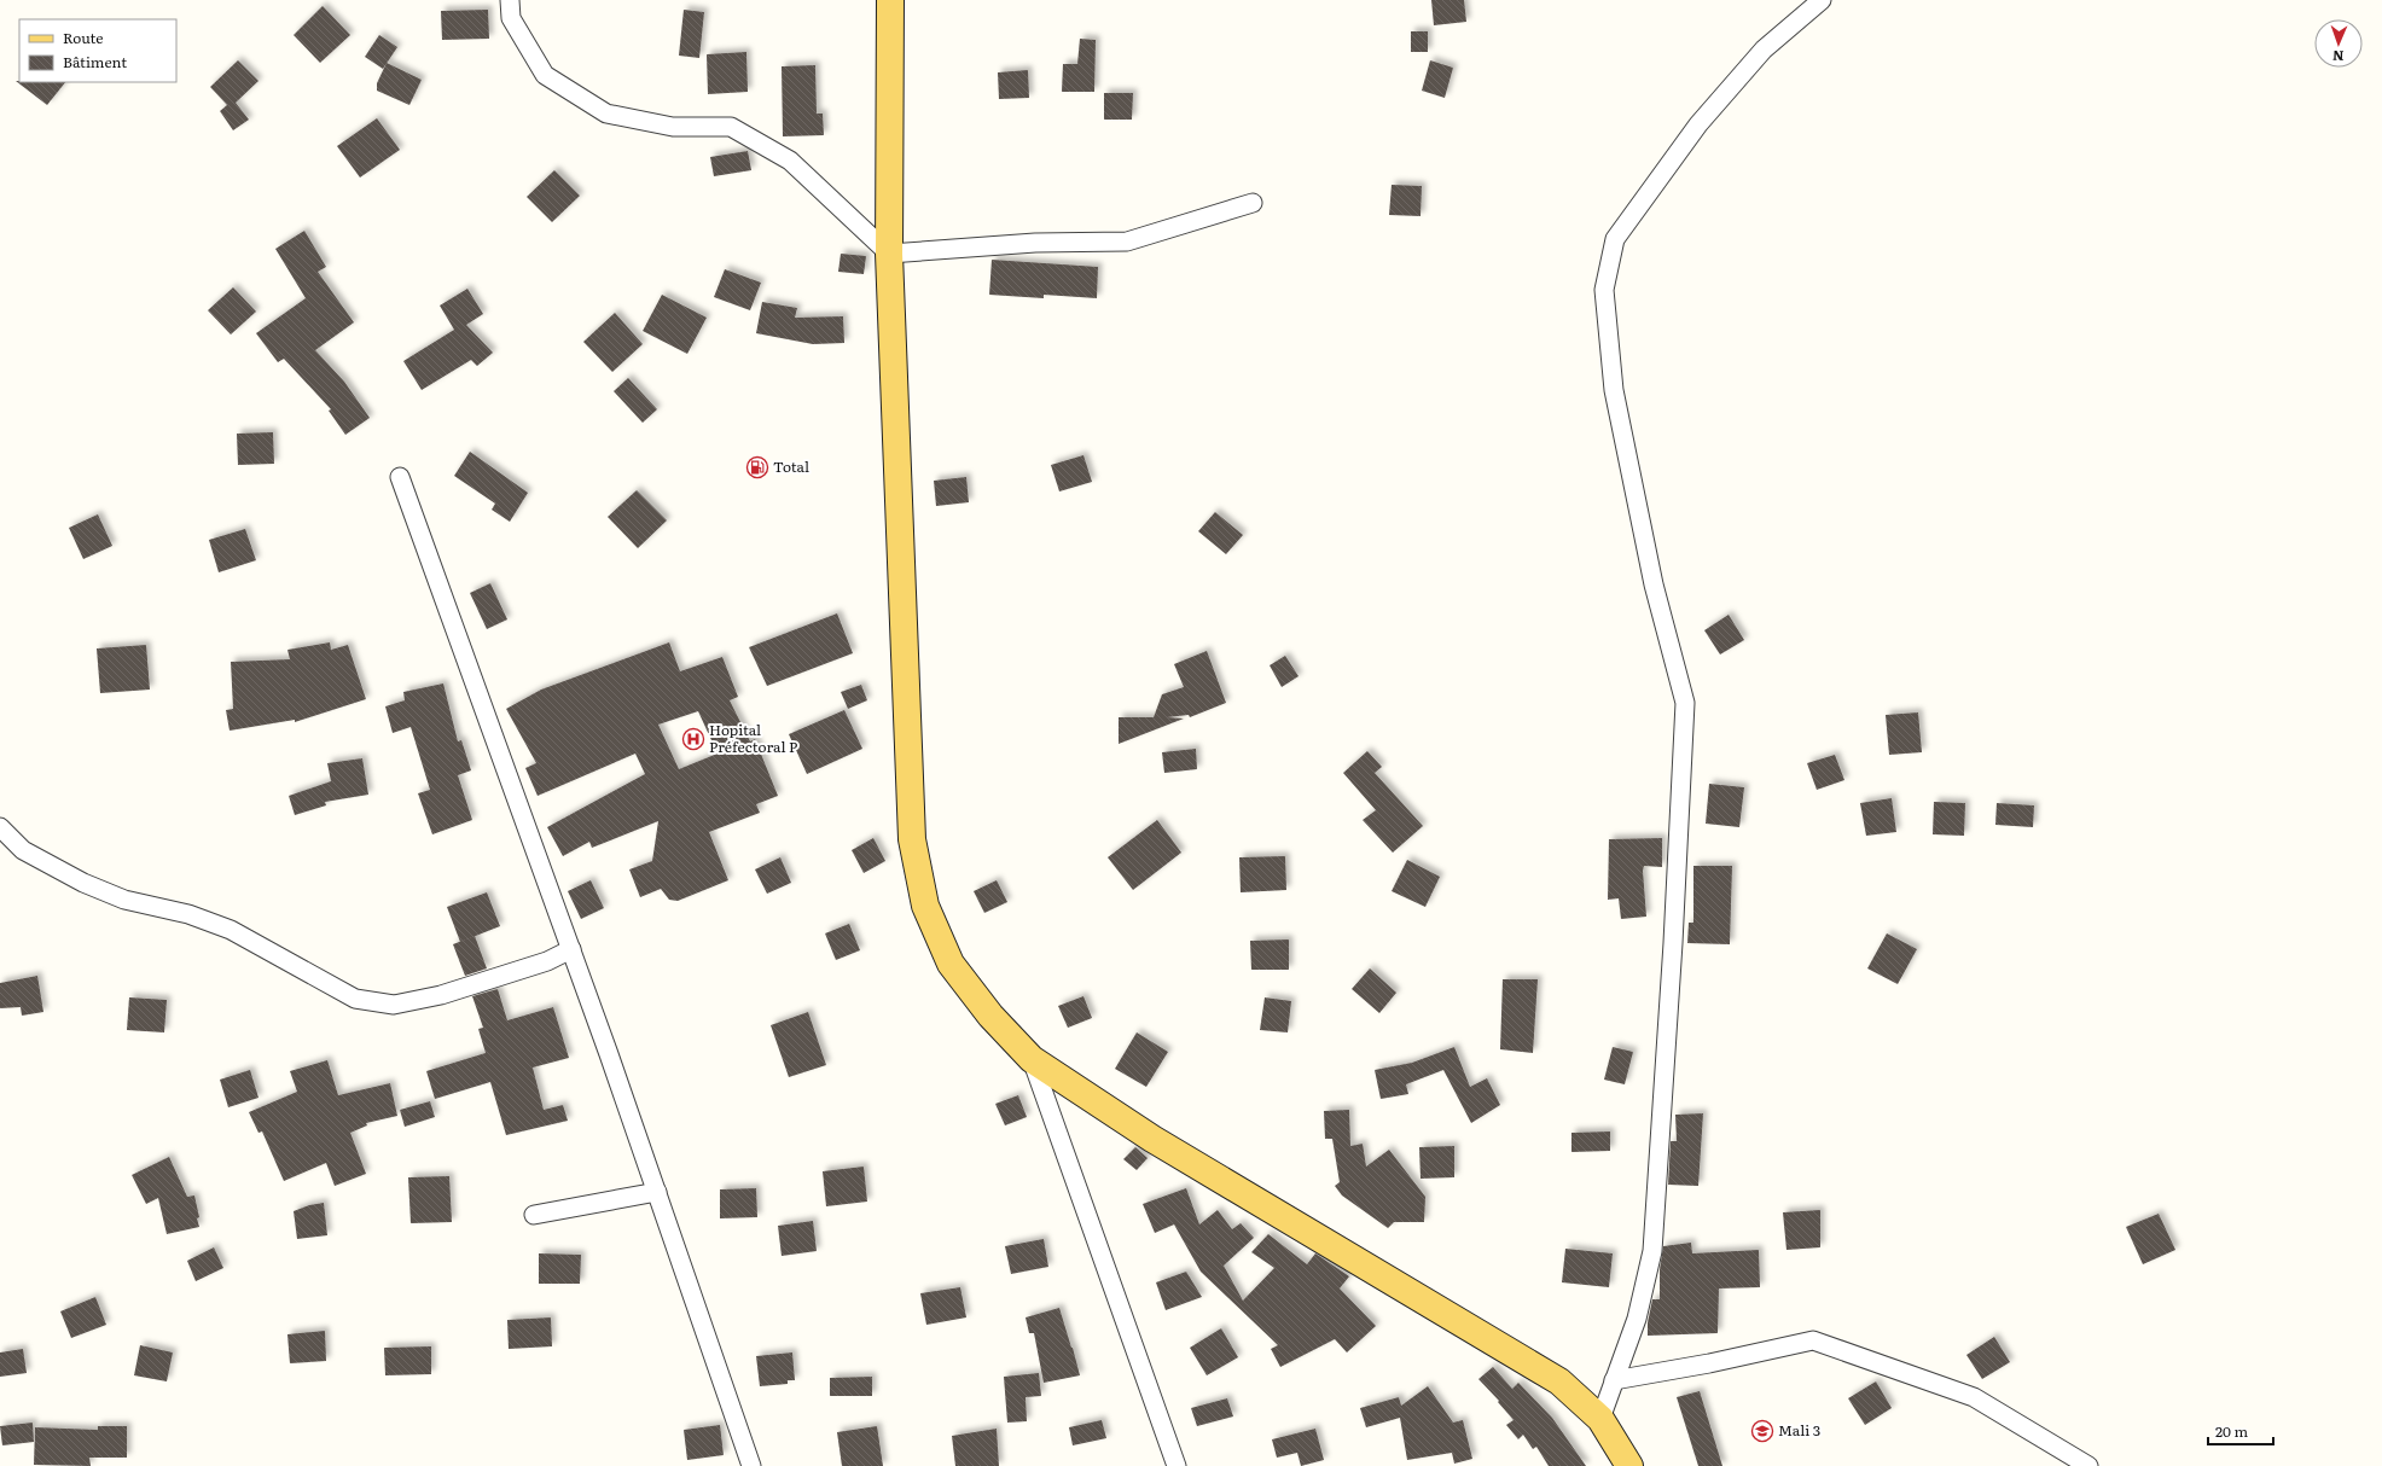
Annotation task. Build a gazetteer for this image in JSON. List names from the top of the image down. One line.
{"places":{"fuel station":["Total"],"hospital":["Hopital Préfectoral P"],"school or university":["Mali 3"]},"legend":["Route","Bâtiment"],"scale_bar":"20 m","north":"bottom"}
